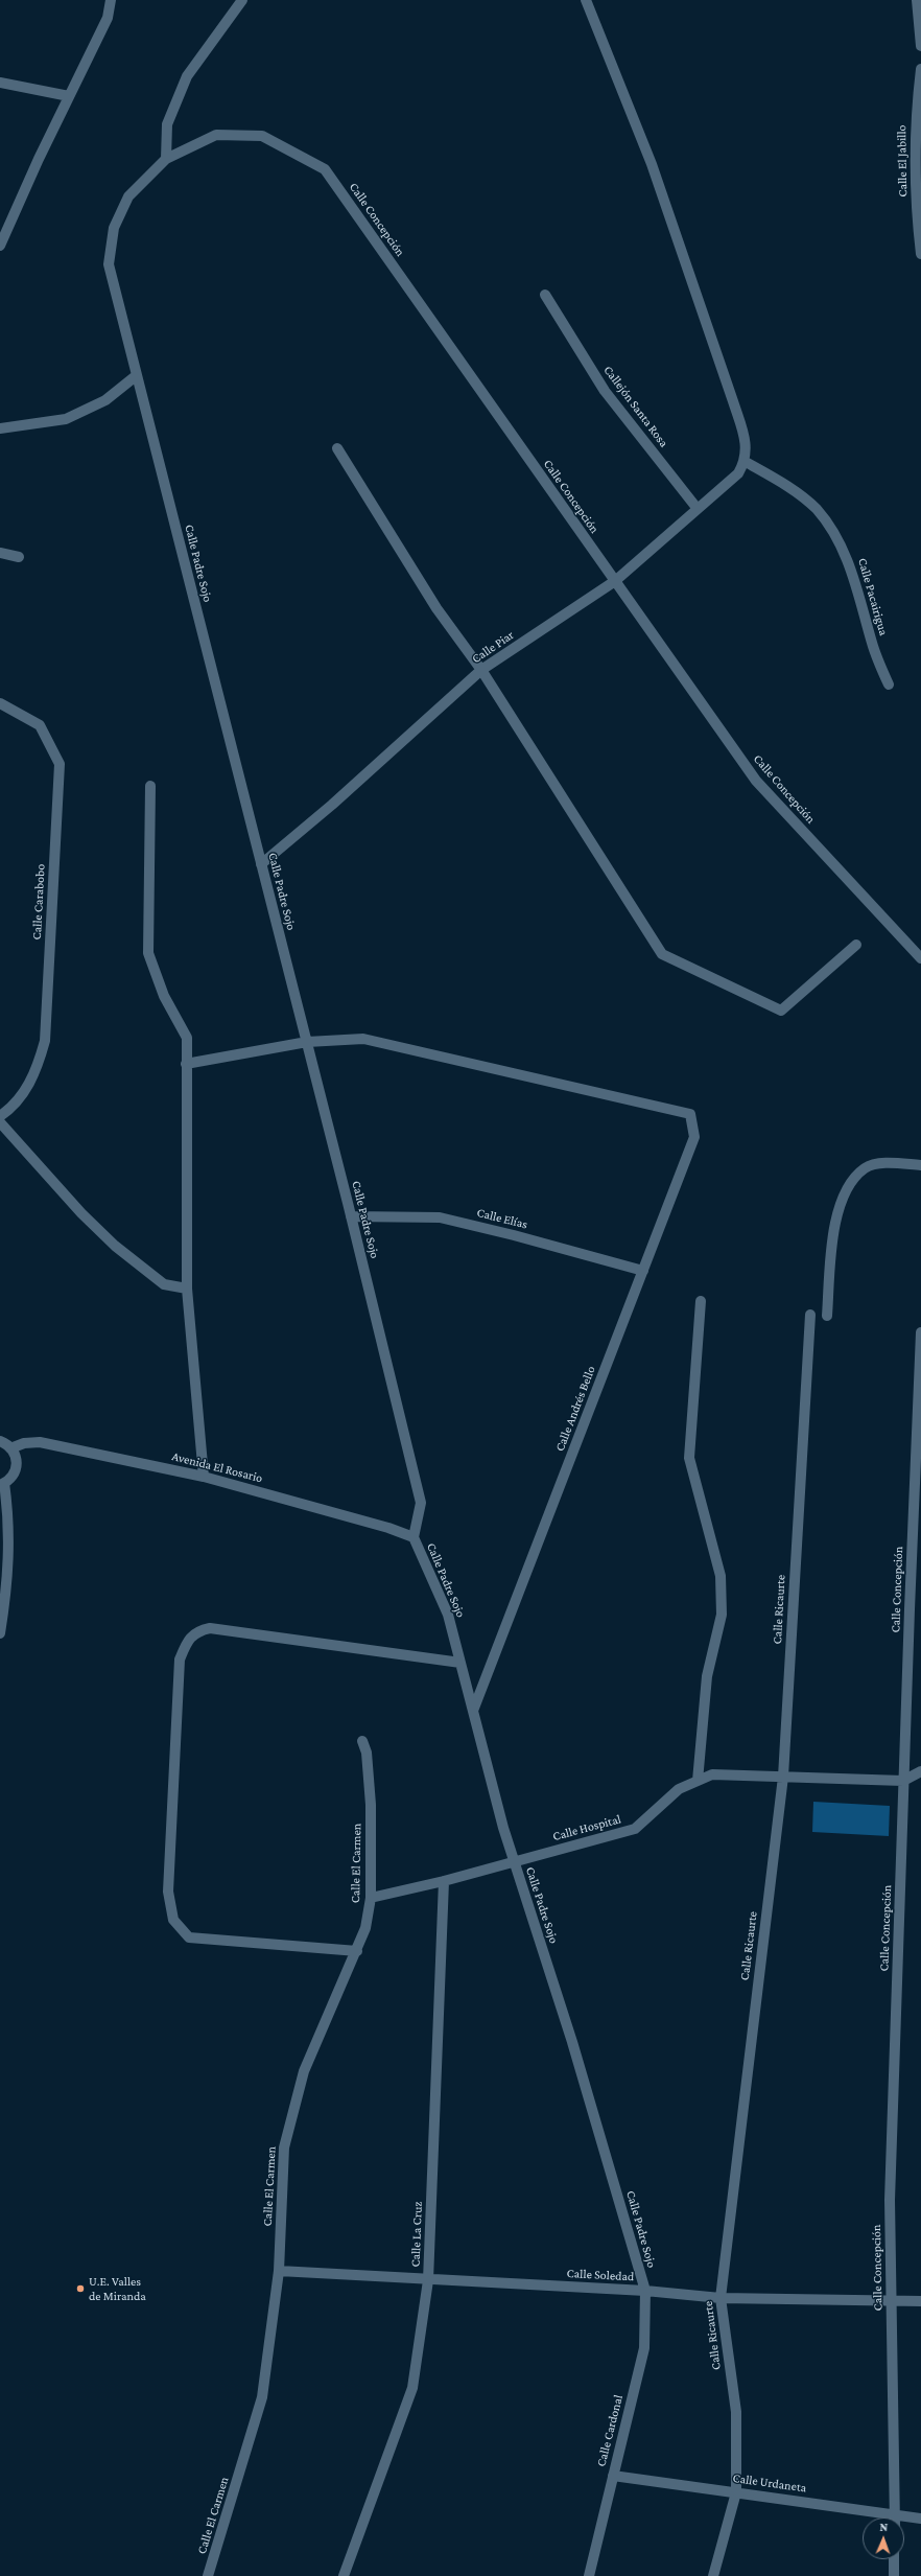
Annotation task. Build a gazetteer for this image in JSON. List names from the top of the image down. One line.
{"streets":{"street":["Calle El Jabillo","Calle Concepción","Callejón Santa Rosa","Calle Padre Sojo","Calle Pacairigua","Calle Piar","Calle Carabobo","Calle Elías","Calle Andrés Bello","Avenida El Rosario","Calle Ricaurte","Calle Hospital","Calle El Carmen","Calle La Cruz","Calle Soledad","Calle Cardonal","Calle Urdaneta"]},"crossings":[["Calle Concepción","Calle Padre Sojo"],["Calle Concepción","Calle Piar"],["Calle Concepción","Calle Hospital"],["Calle Concepción","Calle Soledad"],["Callejón Santa Rosa","Calle Piar"],["Calle Padre Sojo","Calle Piar"],["Calle Padre Sojo","Calle Elías"],["Calle Padre Sojo","Calle Andrés Bello"],["Calle Padre Sojo","Avenida El Rosario"],["Calle Padre Sojo","Calle Hospital"],["Calle Padre Sojo","Calle Soledad"],["Calle Padre Sojo","Calle Cardonal"],["Calle Pacairigua","Calle Piar"],["Calle Elías","Calle Andrés Bello"],["Calle Ricaurte","Calle Hospital"],["Calle Ricaurte","Calle Soledad"],["Calle Ricaurte","Calle Urdaneta"],["Calle Hospital","Calle El Carmen"],["Calle Hospital","Calle La Cruz"],["Calle El Carmen","Calle Soledad"],["Calle La Cruz","Calle Soledad"],["Calle Soledad","Calle Cardonal"],["Calle Cardonal","Calle Urdaneta"]],"places":["U.E. Valles de Miranda"],"north":"top"}
